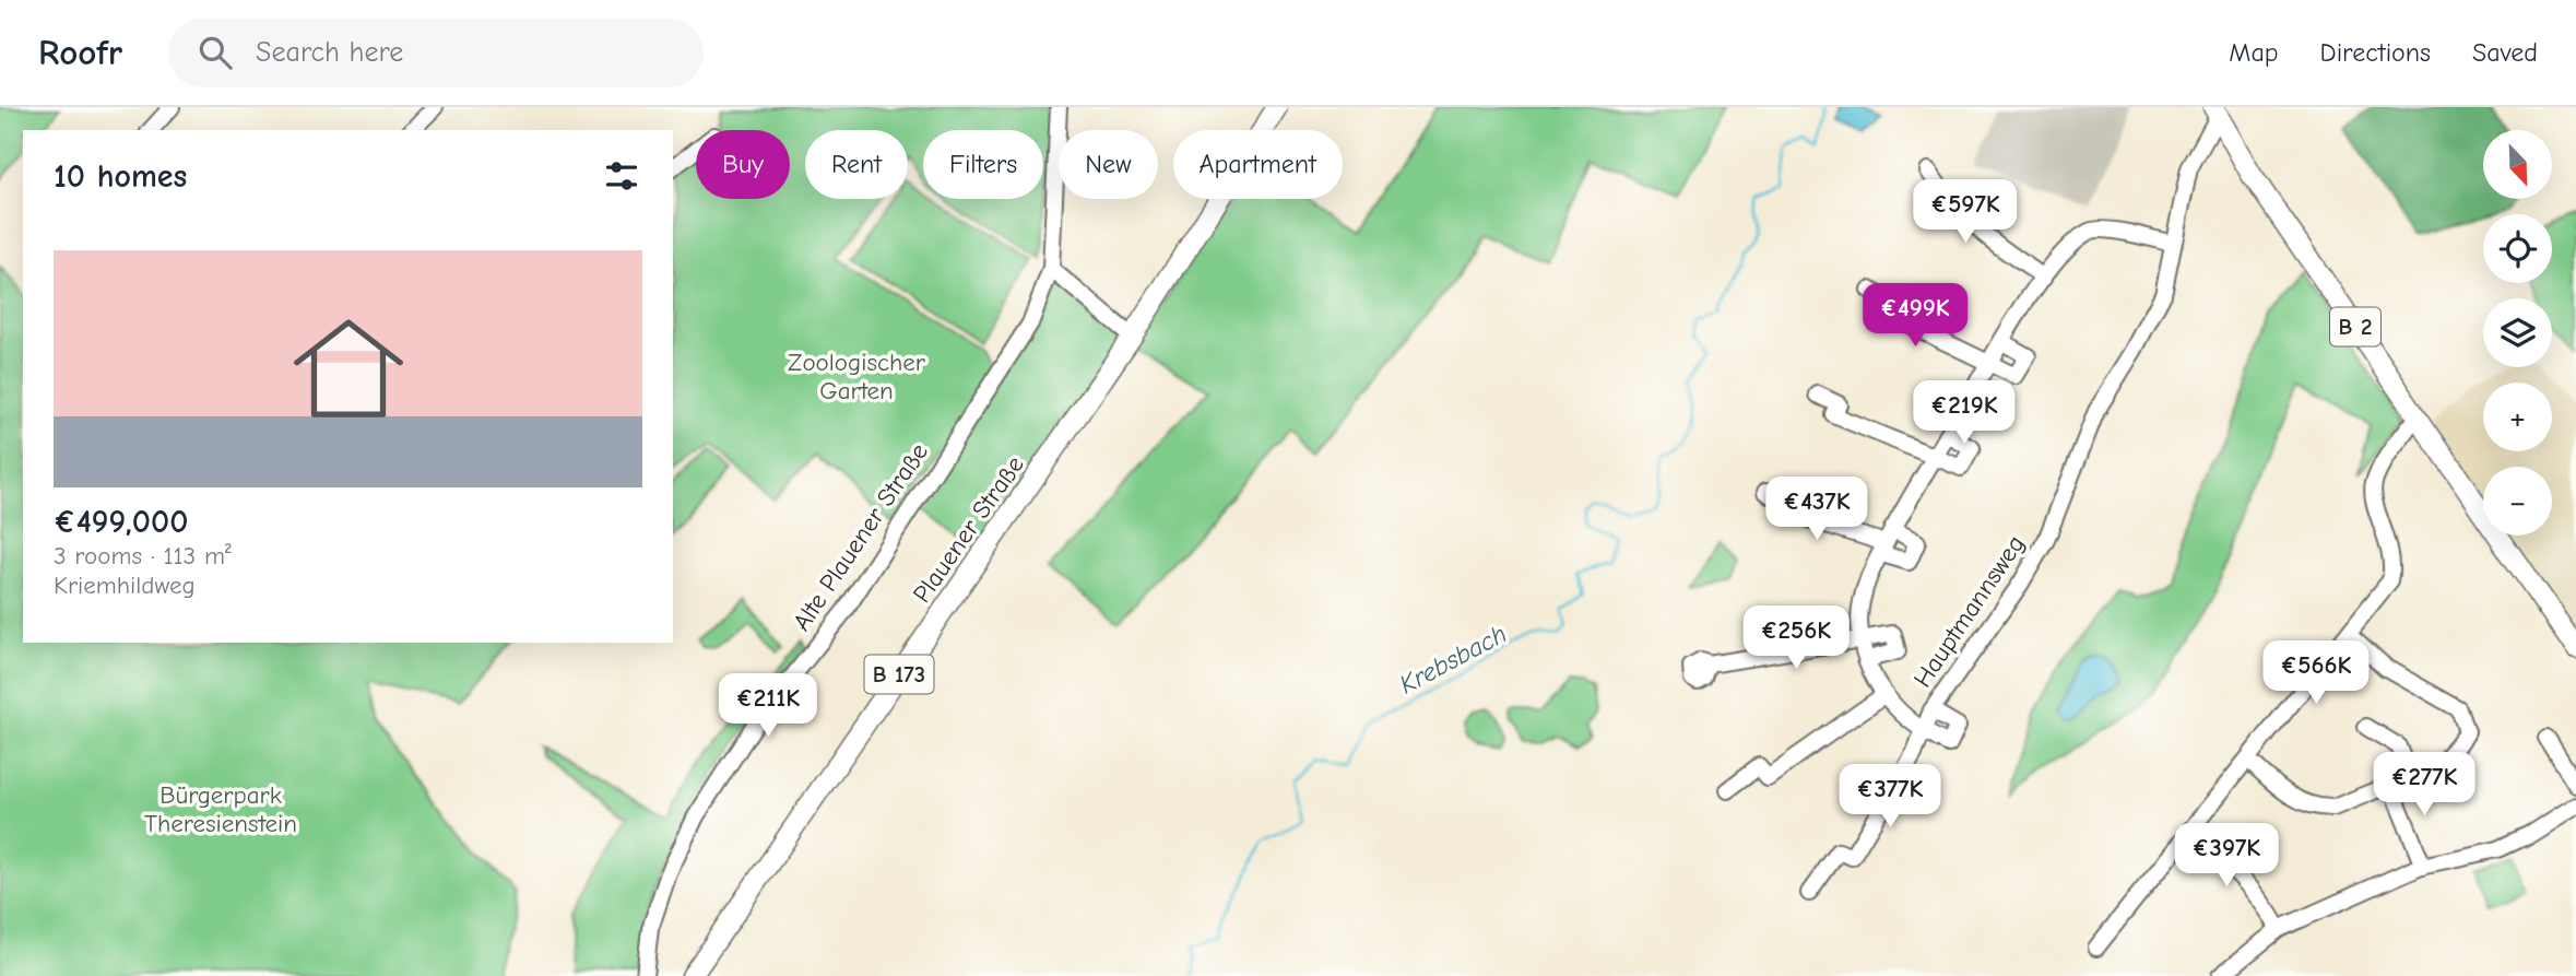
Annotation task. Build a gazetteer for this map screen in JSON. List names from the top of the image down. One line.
{"streets":{"main road":["B 2","Plauener Straße","B 173"],"street":["Alte Plauener Straße","Hauptmannsweg"]},"crossings":[["B 2","Hauptmannsweg"]],"water":["Krebsbach"],"parks":["Zoologischer Garten","Bürgerpark Theresienstein"],"north":"bottom right","page":{"header":"Roofr","search":"Search here","nav":["Map","Directions","Saved"],"map_buttons":["+","−"],"chip":["Buy","Rent","Filters","New","Apartment"],"heading":"10 homes","price":["€597K","€499K","€219K","€437K","€256K","€566K","€211K","€277K","€377K","€397K"],"list":[{"name":"€499,000","note":"3 rooms · 113 m² · Kriemhildweg"}]}}
